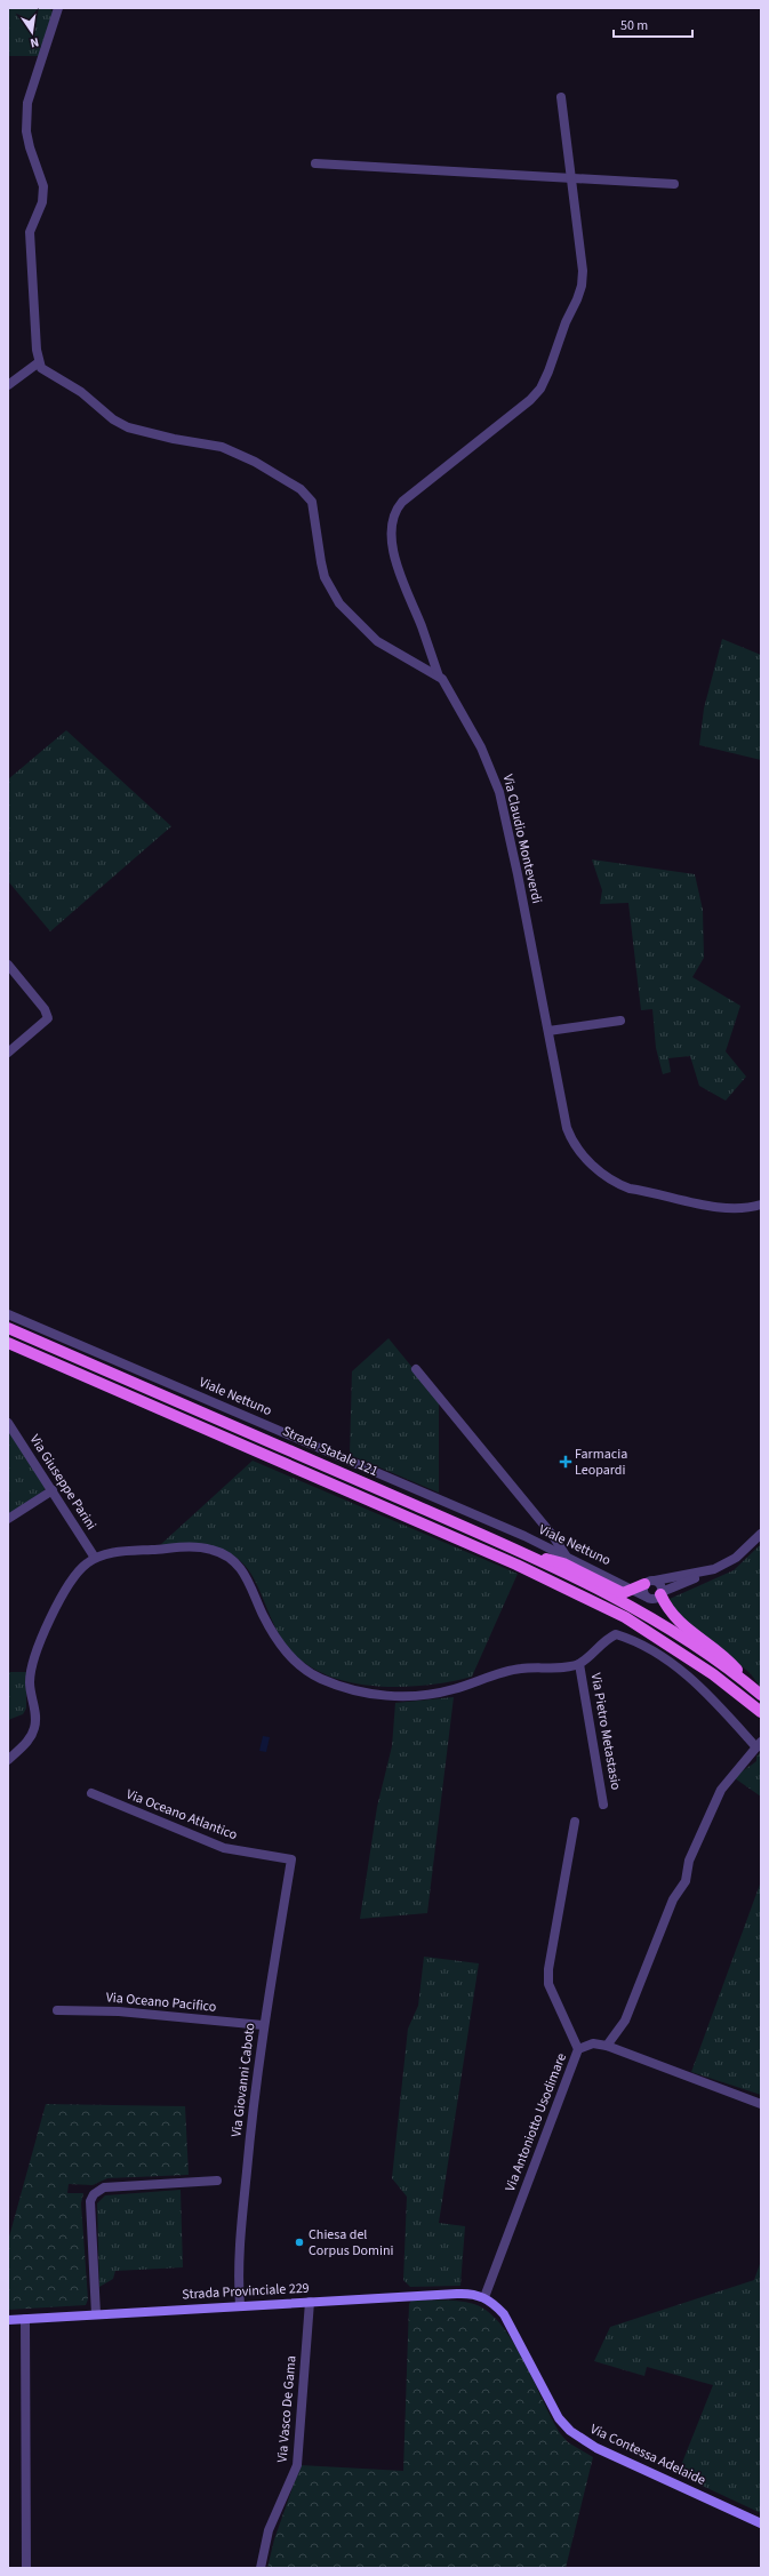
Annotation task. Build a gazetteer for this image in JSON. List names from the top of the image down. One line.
{"streets":{"main road":["Strada Statale 121"],"street":["Via Claudio Monteverdi","Viale Nettuno","Via Giuseppe Parini","Via Pietro Metastasio","Via Oceano Atlantico","Via Oceano Pacifico","Via Giovanni Caboto","Via Antoniotto Usodimare","Strada Provinciale 229","Via Vasco De Gama","Via Contessa Adelaide"]},"crossings":[["Via Oceano Atlantico","Via Giovanni Caboto"],["Via Oceano Pacifico","Via Giovanni Caboto"],["Via Giovanni Caboto","Strada Provinciale 229"],["Via Antoniotto Usodimare","Strada Provinciale 229"],["Via Antoniotto Usodimare","Via Contessa Adelaide"],["Strada Provinciale 229","Via Vasco De Gama"],["Strada Provinciale 229","Via Contessa Adelaide"]],"places":{"health":["Farmacia Leopardi"],"other":["Chiesa del Corpus Domini"]},"scale_bar":"50 m","north":"bottom"}
